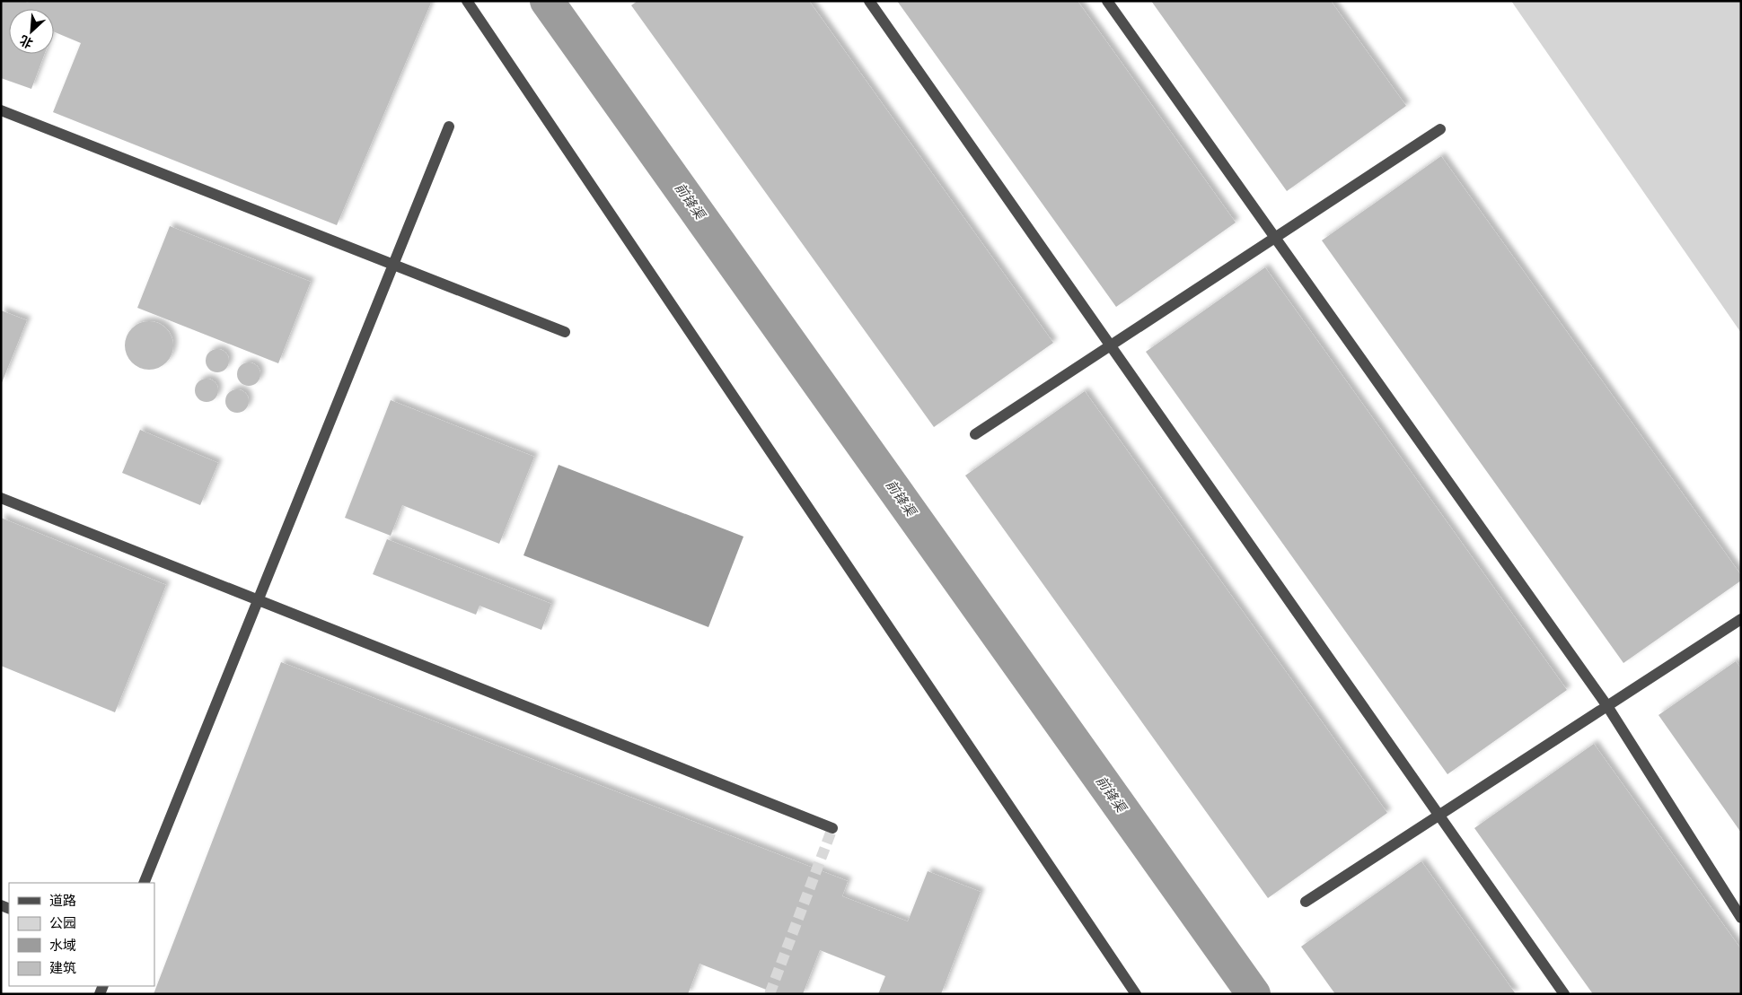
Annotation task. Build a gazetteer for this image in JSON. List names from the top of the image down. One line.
{"water":["前锋渠"],"legend":["道路","公园","水域","建筑"],"north":"bottom left"}
